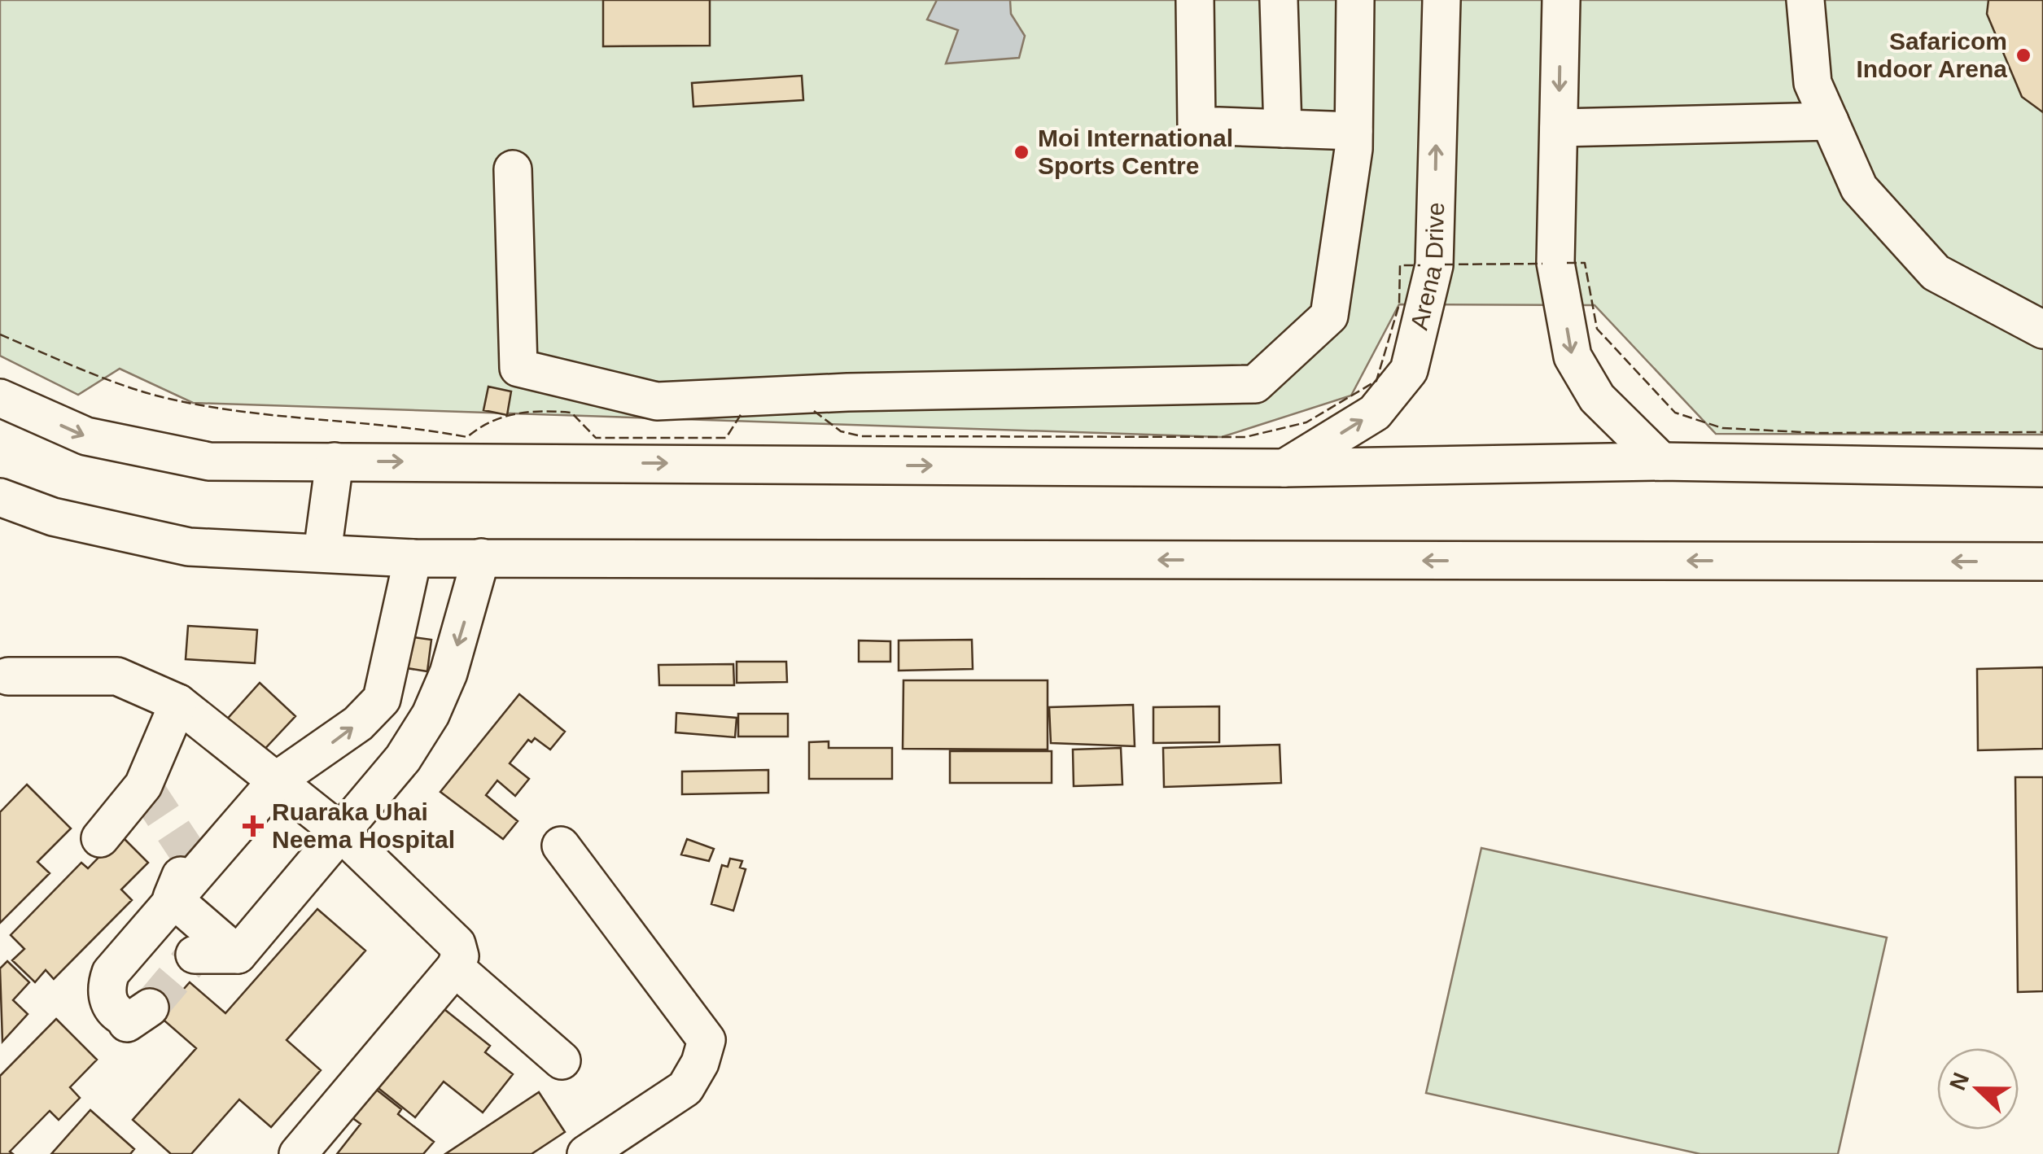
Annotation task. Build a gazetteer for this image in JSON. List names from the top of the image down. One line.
{"streets":{"street":["Arena Drive"]},"places":{"other":["Safaricom Indoor Arena","Moi International Sports Centre"],"health":["Ruaraka Uhai Neema Hospital"]},"north":"left"}
